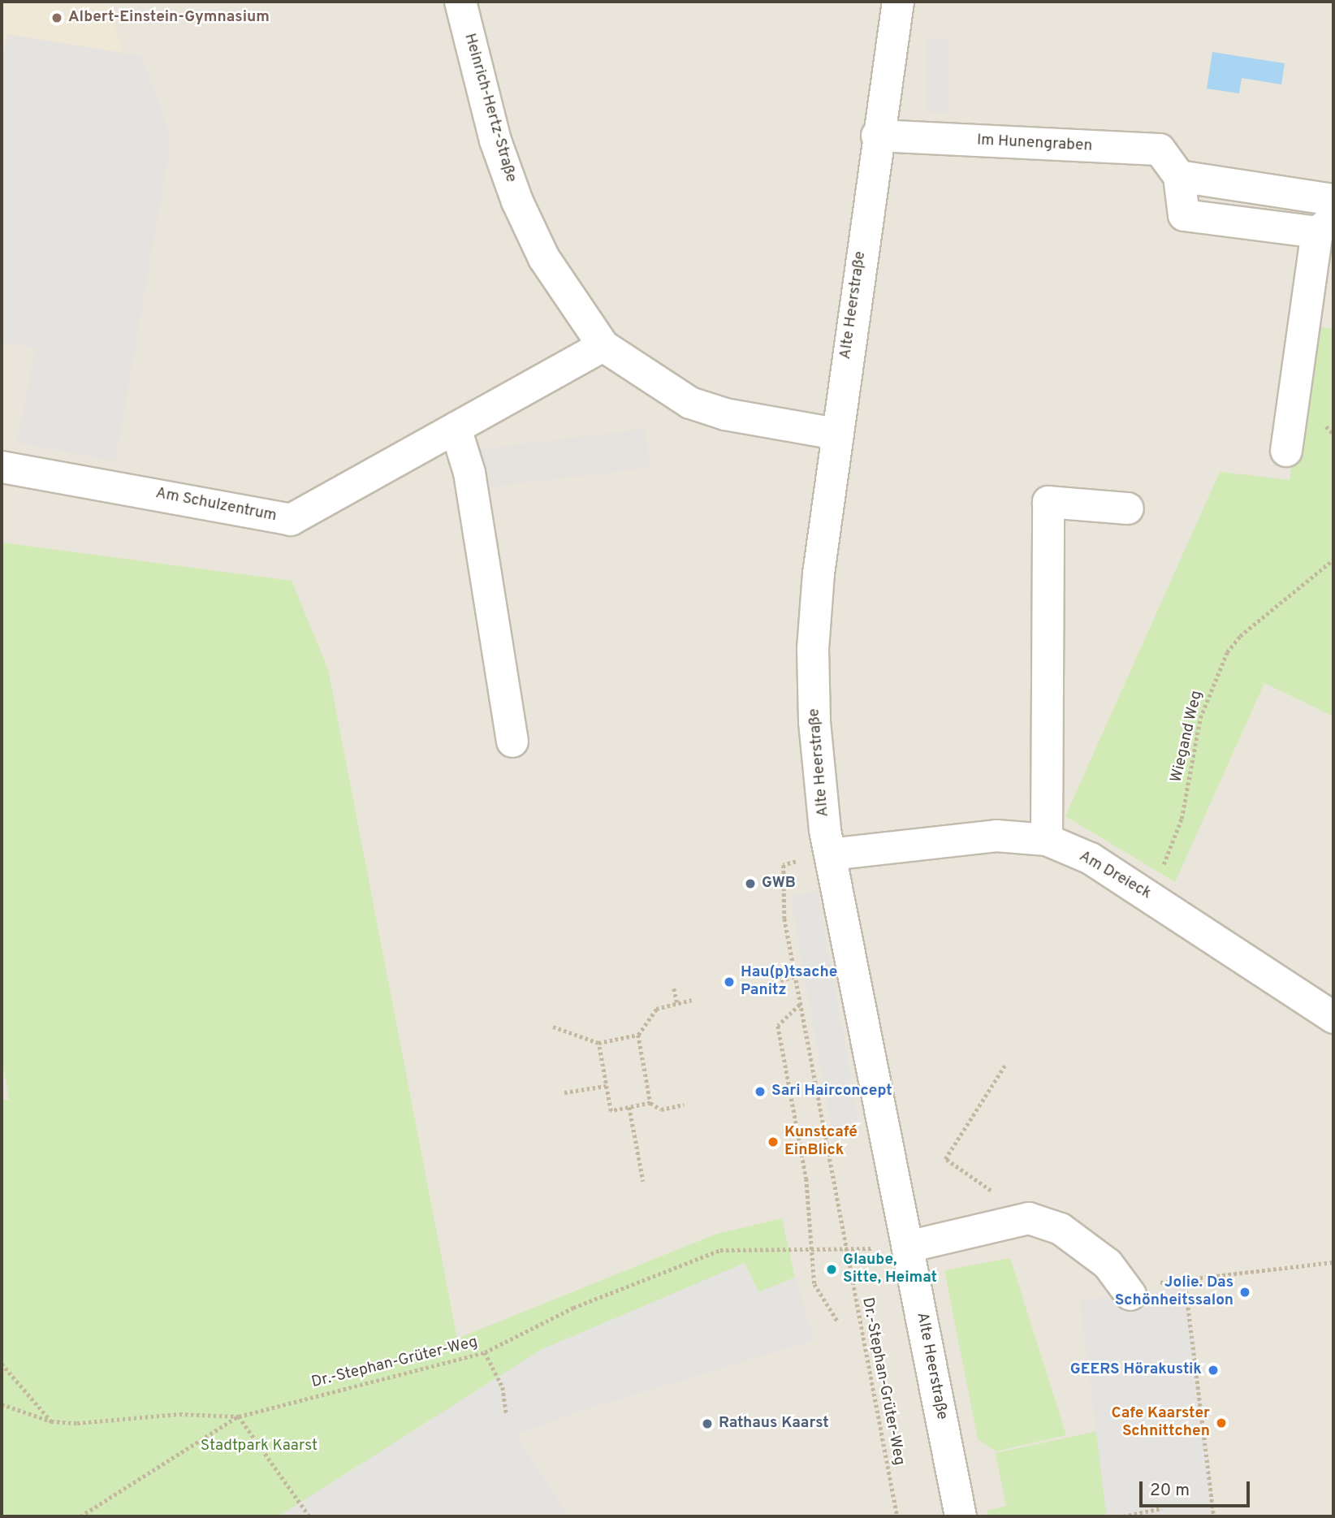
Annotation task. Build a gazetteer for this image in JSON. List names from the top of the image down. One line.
{"streets":{"street":["Heinrich-Hertz-Straße","Im Hunengraben","Alte Heerstraße","Am Schulzentrum","Am Dreieck"],"path":["Wiegand Weg","Dr.-Stephan-Grüter-Weg"]},"crossings":[["Heinrich-Hertz-Straße","Alte Heerstraße"],["Heinrich-Hertz-Straße","Am Schulzentrum"],["Im Hunengraben","Alte Heerstraße"],["Alte Heerstraße","Am Dreieck"],["Alte Heerstraße","Dr.-Stephan-Grüter-Weg"],["Wiegand Weg","Am Dreieck"]],"parks":["Stadtpark Kaarst"],"places":["Albert-Einstein-Gymnasium","GWB","Hau(p)tsache Panitz","Sari Hairconcept","Kunstcafé EinBlick","Glaube, Sitte, Heimat","Jolie. Das Schönheitssalon","GEERS Hörakustik","Cafe Kaarster Schnittchen","Rathaus Kaarst"],"scale_bar":"20 m"}
